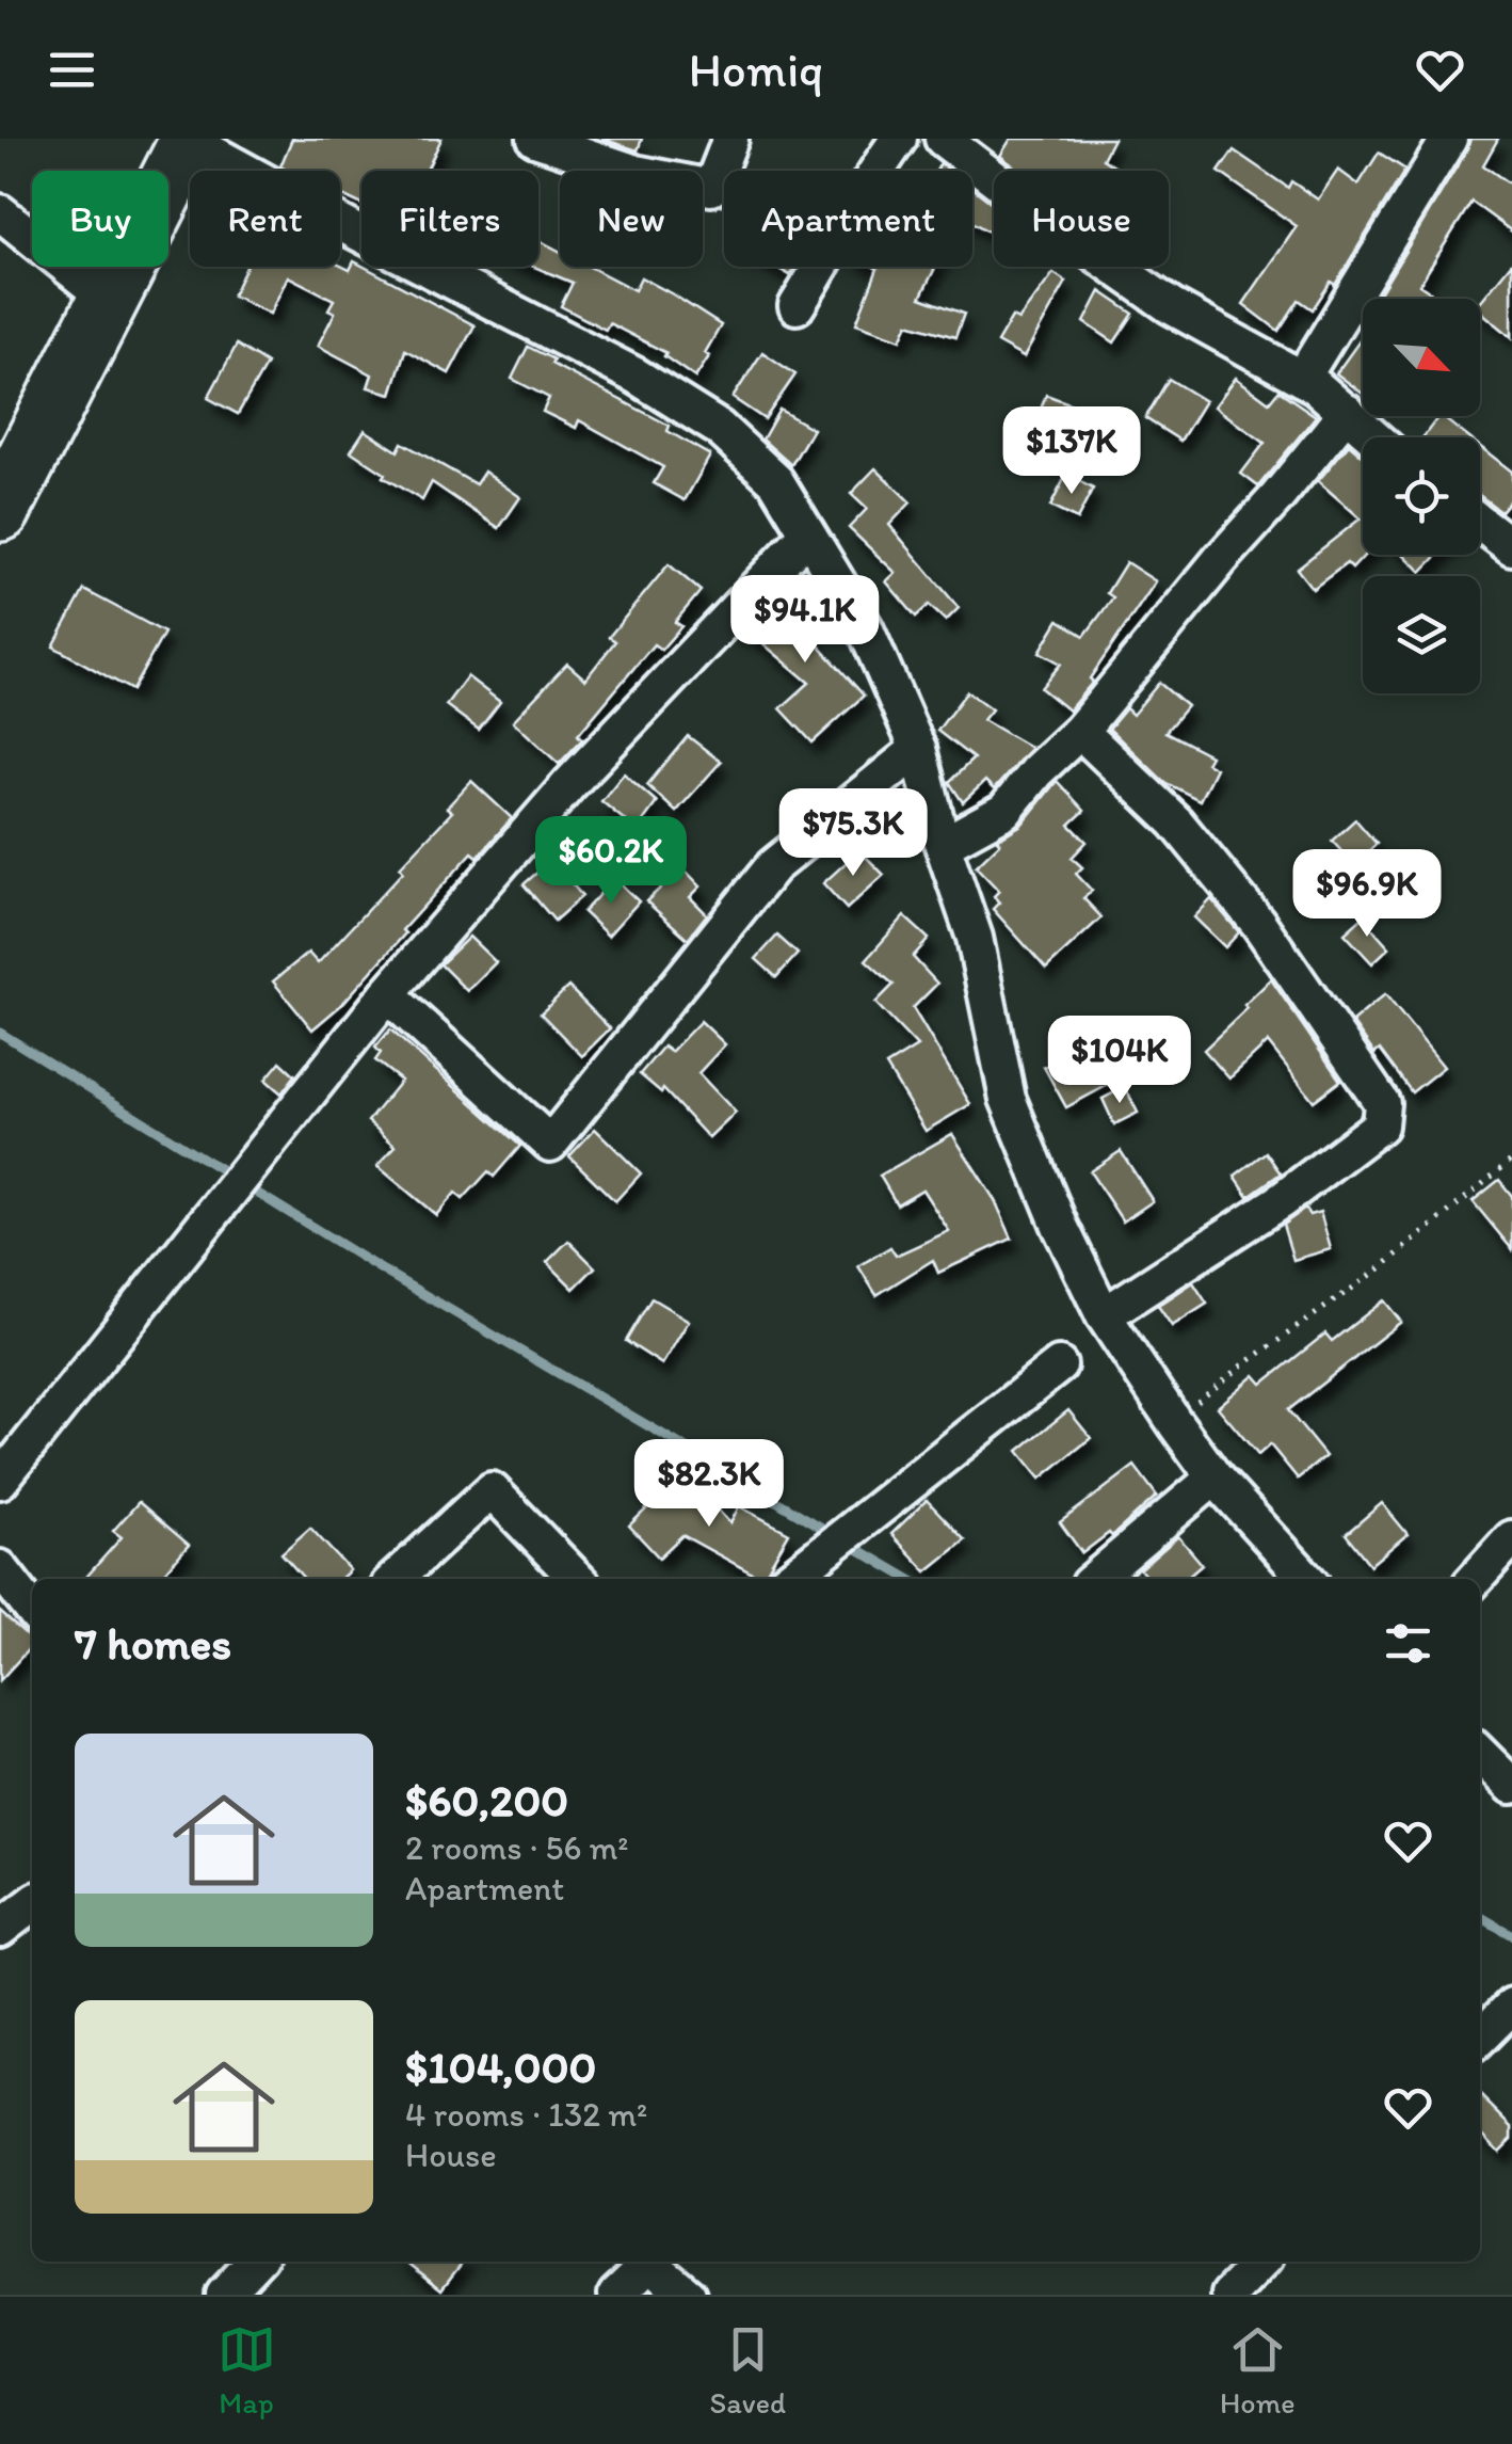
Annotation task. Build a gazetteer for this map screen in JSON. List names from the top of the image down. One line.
{"north":"bottom right","page":{"header":"Homiq","chip":["Buy","Rent","Filters","New","Apartment","House"],"price":["$137K","$94.1K","$75.3K","$60.2K","$96.9K","$104K","$82.3K"],"heading":"7 homes","list":[{"name":"$60,200","note":"2 rooms · 56 m² · Apartment"},{"name":"$104,000","note":"4 rooms · 132 m² · House"}],"tabs":["Map","Saved","Home"]}}
